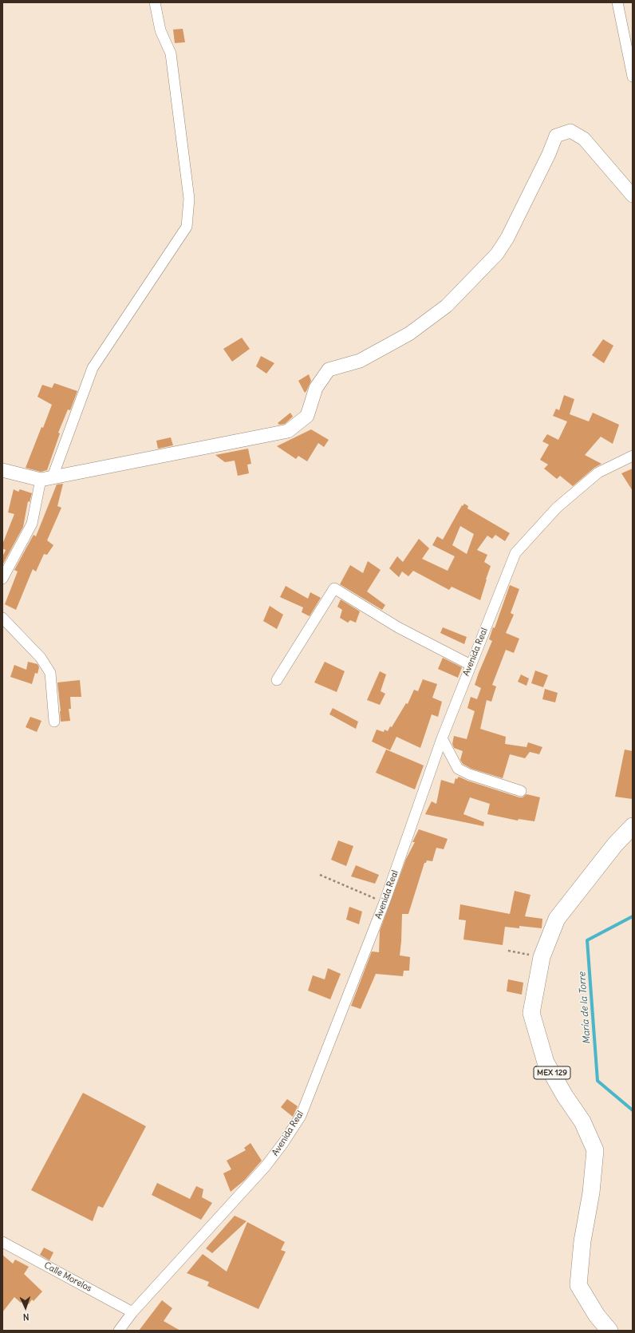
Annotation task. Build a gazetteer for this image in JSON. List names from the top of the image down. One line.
{"streets":{"main road":["MEX 129"],"street":["Avenida Real","Calle Morelos"]},"crossings":[["Avenida Real","Calle Morelos"]],"water":["María de la Torre"],"north":"bottom"}
